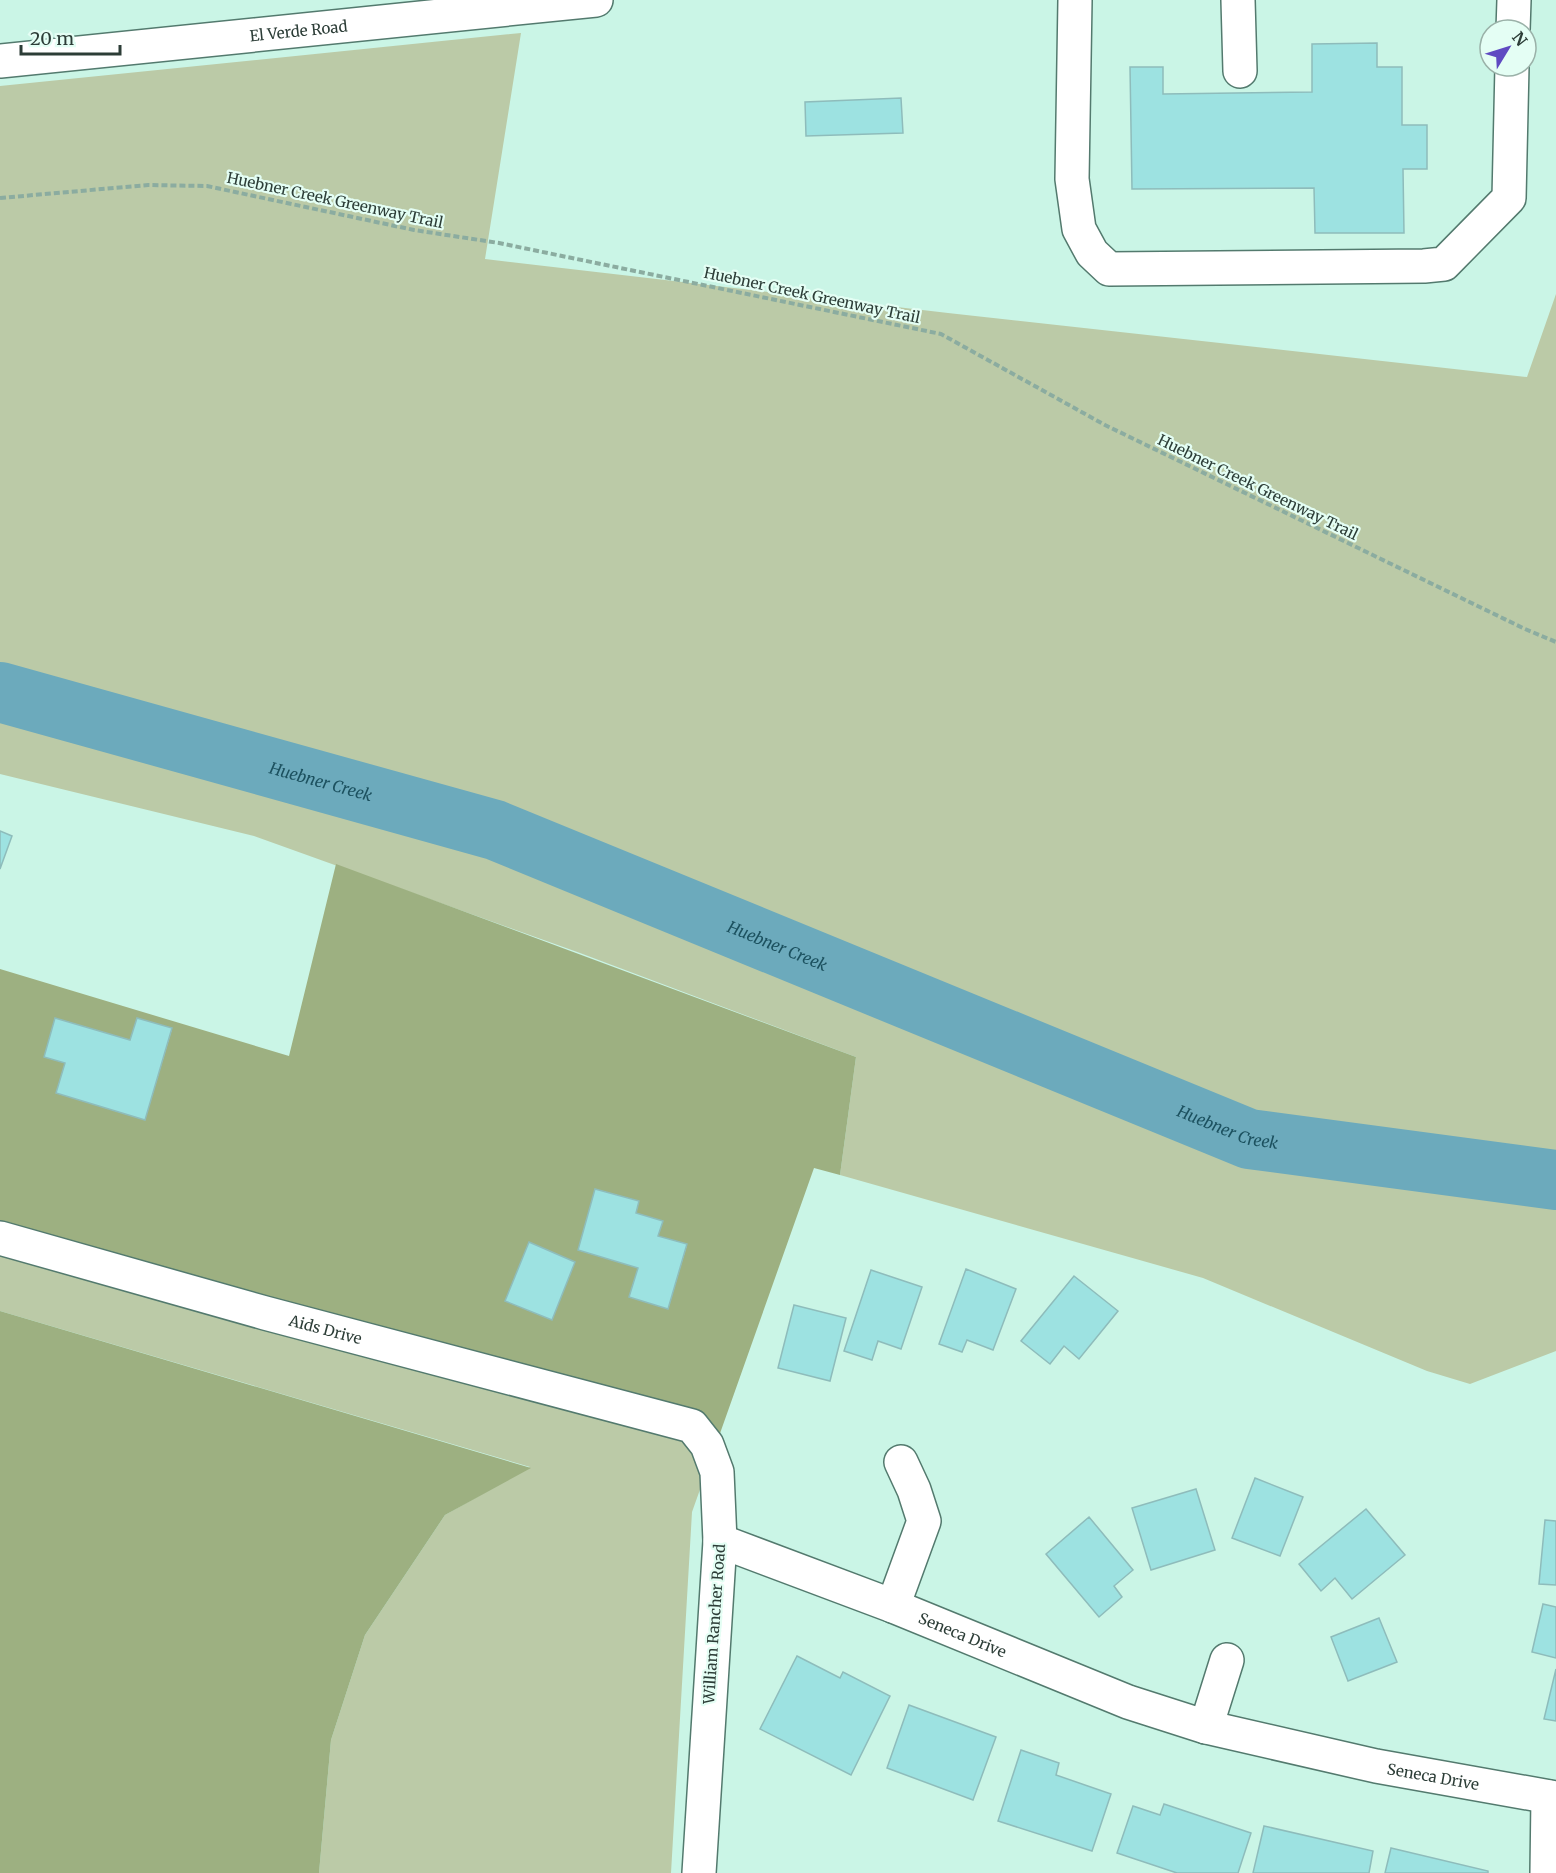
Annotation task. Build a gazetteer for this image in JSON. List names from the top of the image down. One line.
{"streets":{"street":["El Verde Road","Aids Drive","William Rancher Road","Seneca Drive"],"path":["Huebner Creek Greenway Trail"]},"crossings":[["Aids Drive","William Rancher Road"],["William Rancher Road","Seneca Drive"]],"water":["Huebner Creek"],"scale_bar":"20 m","north":"top right"}
